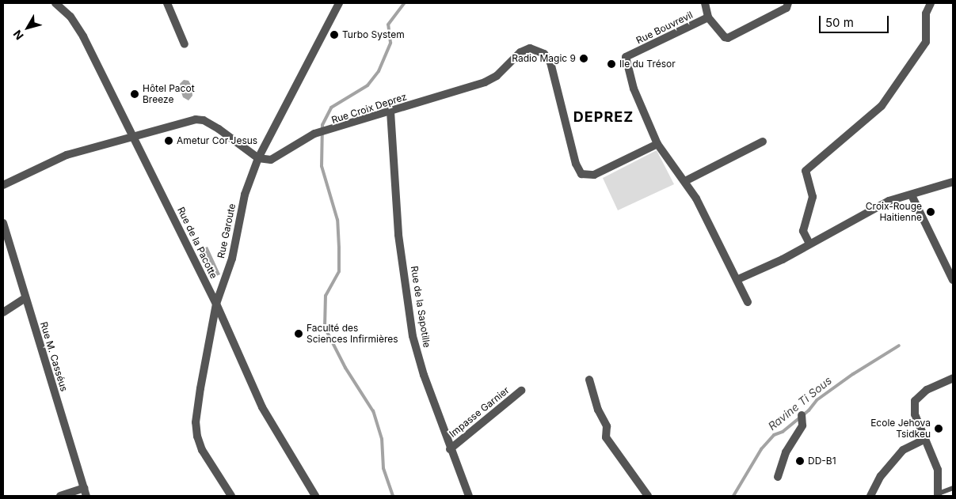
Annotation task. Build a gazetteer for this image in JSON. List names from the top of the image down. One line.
{"streets":{"street":["Rue Bouvrevil","Rue Croix Deprez","Rue Garoute","Rue de la Pacotte","Rue de la Sapotille","Rue M. Casséus","Impasse Garnier"]},"crossings":[["Rue Bouvrevil","Rue Croix Deprez"],["Rue Croix Deprez","Rue Garoute"],["Rue Croix Deprez","Rue de la Sapotille"],["Rue Garoute","Rue de la Pacotte"],["Rue de la Sapotille","Impasse Garnier"]],"districts":["DEPREZ"],"water":["Ravine Ti Sous"],"places":["Turbo System","Radio Magic 9","Ile du Trésor","Hôtel Pacot Breeze","Ametur Cor Jesus","Croix-Rouge Haitienne","Faculté des Sciences Infirmières","Ecole Jehova Tsidkeu","DD-B1"],"scale_bar":"50 m","north":"bottom left"}
